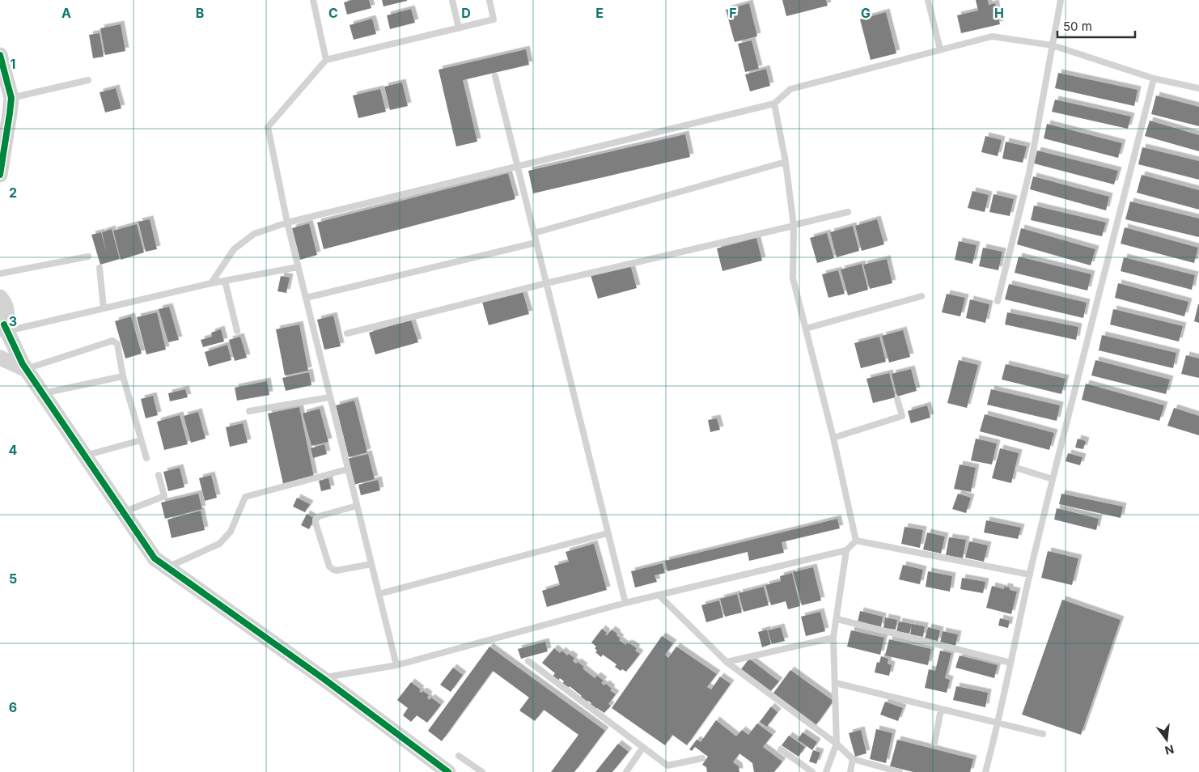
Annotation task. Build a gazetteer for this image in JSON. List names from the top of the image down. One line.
{"scale_bar":"50 m","north":"bottom","grid":{"columns":["A","B","C","D","E","F","G","H"],"rows":["1","2","3","4","5","6"]}}
